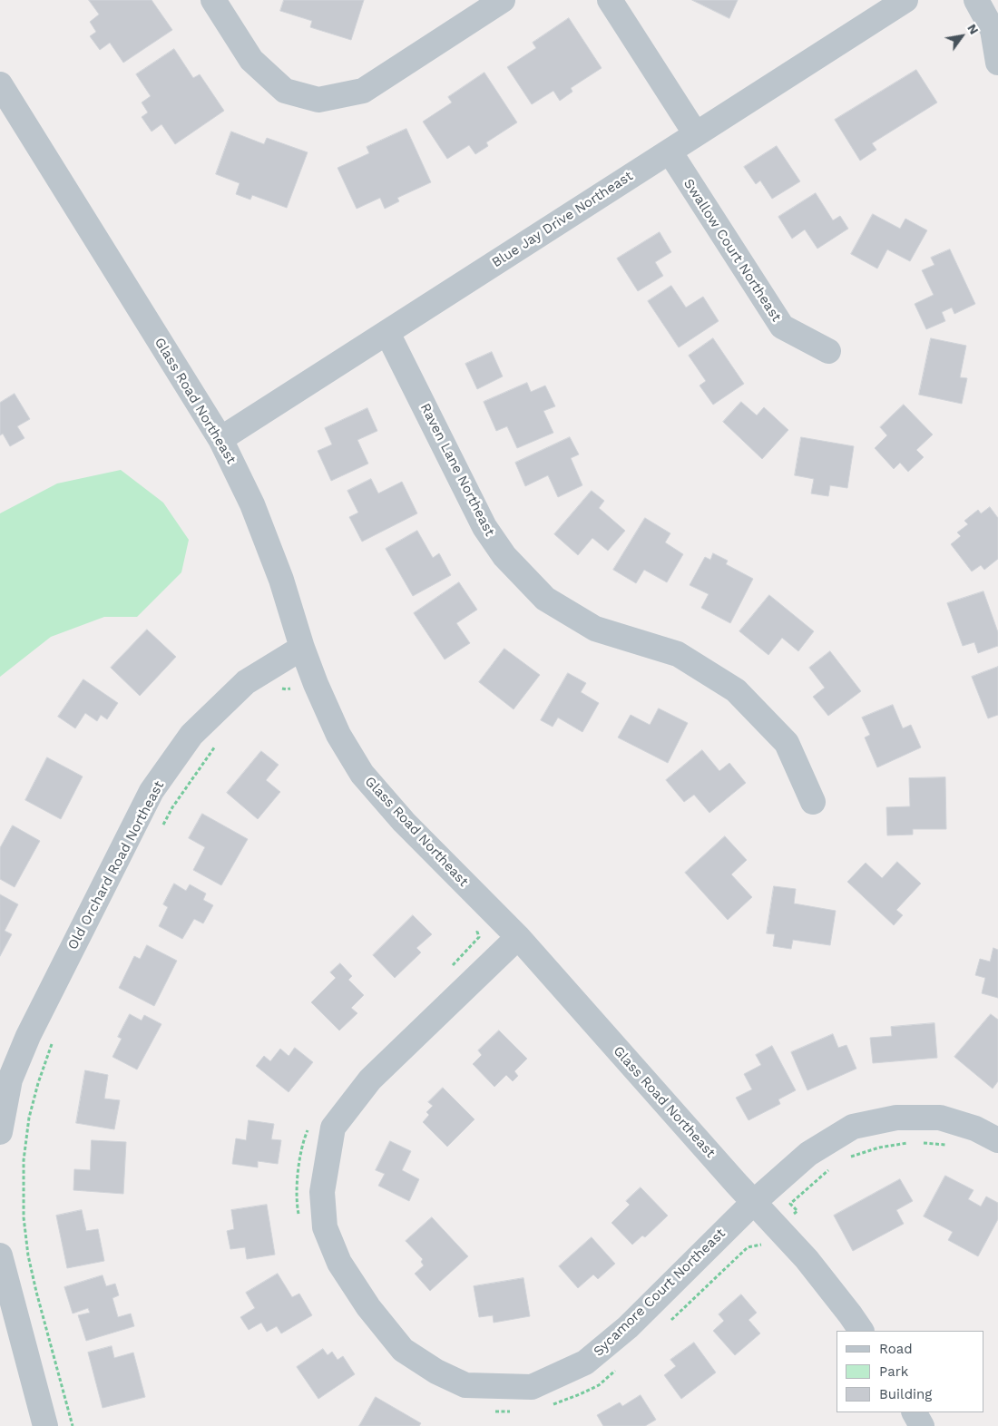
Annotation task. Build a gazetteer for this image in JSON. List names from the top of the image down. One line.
{"streets":{"street":["Blue Jay Drive Northeast","Swallow Court Northeast","Glass Road Northeast","Raven Lane Northeast","Old Orchard Road Northeast","Sycamore Court Northeast"]},"crossings":[["Blue Jay Drive Northeast","Swallow Court Northeast"],["Blue Jay Drive Northeast","Glass Road Northeast"],["Blue Jay Drive Northeast","Raven Lane Northeast"],["Glass Road Northeast","Old Orchard Road Northeast"],["Glass Road Northeast","Sycamore Court Northeast"]],"legend":["Road","Park","Building"],"north":"top right"}
